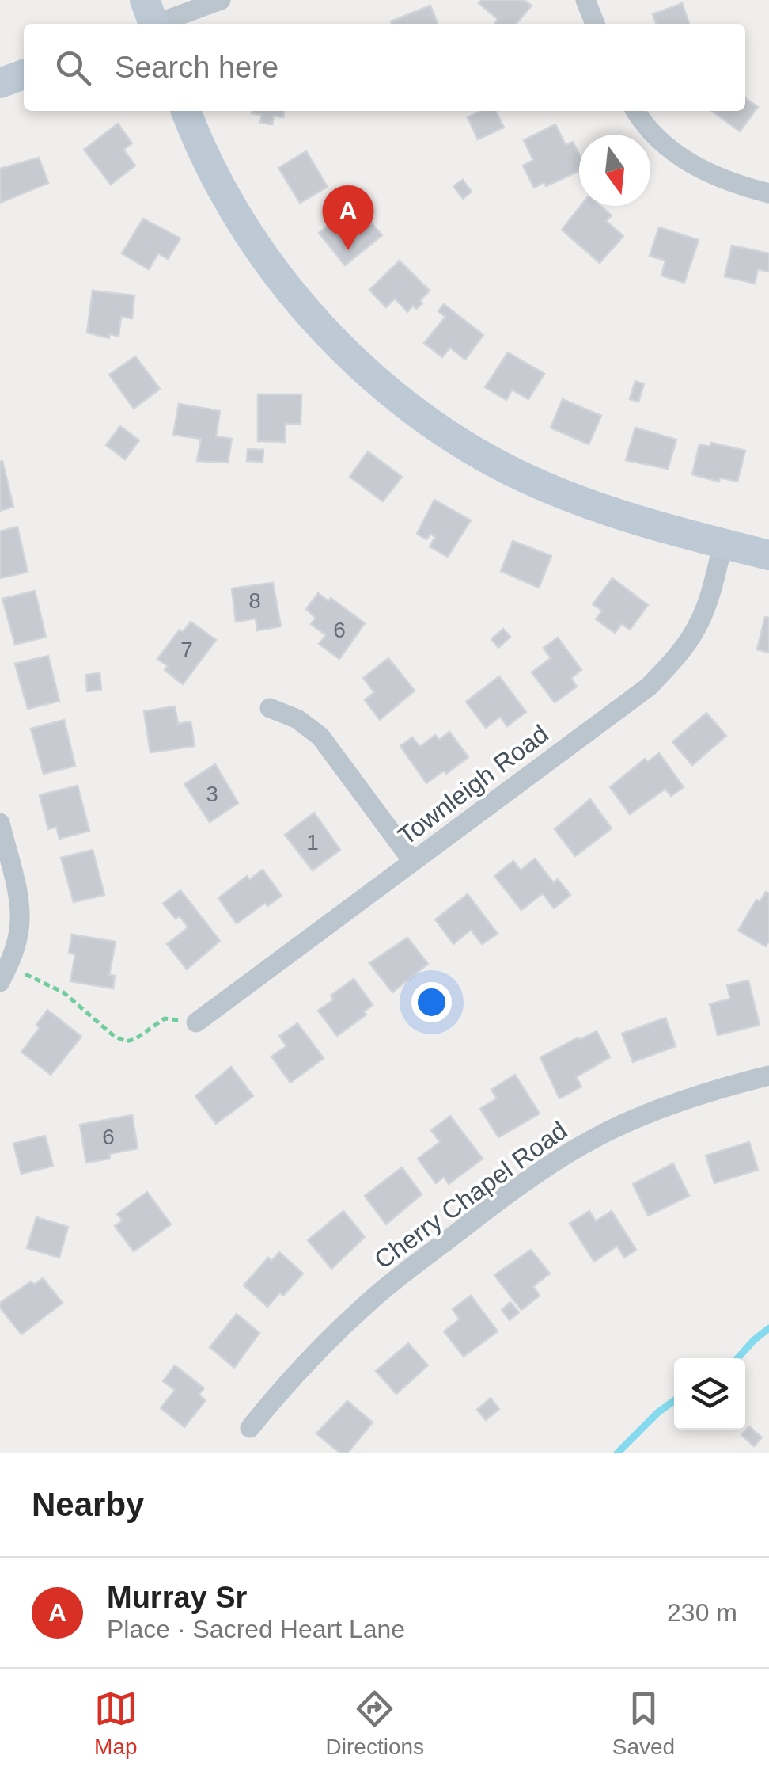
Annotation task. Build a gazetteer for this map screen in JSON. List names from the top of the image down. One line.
{"streets":{"street":["Townleigh Road","Cherry Chapel Road"]},"house_numbers":["8","6","7","3","1","6"],"north":"bottom","page":{"search":"Search here","pins":"A","heading":"Nearby","list":[{"mark":"A","name":"Murray Sr","note":"Place · Sacred Heart Lane","value":"230 m"}],"nav":["Map","Directions","Saved"]}}
